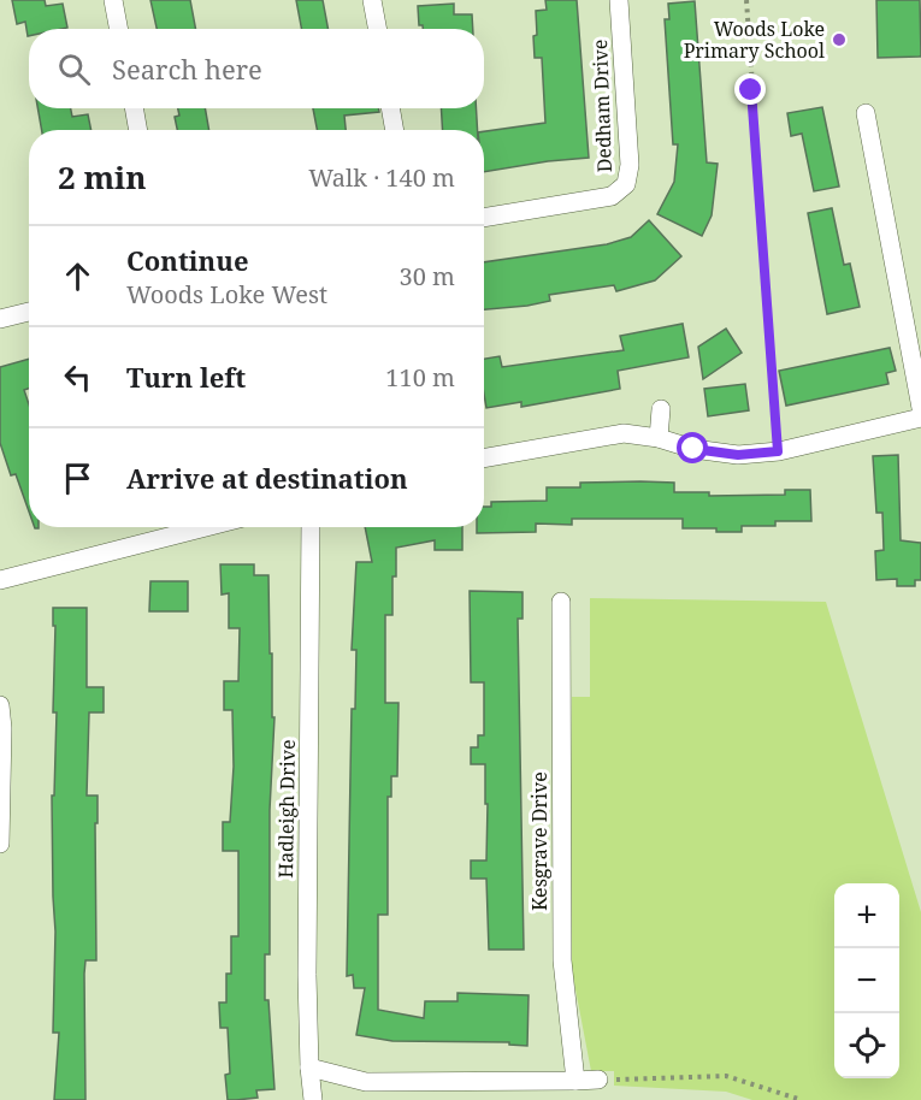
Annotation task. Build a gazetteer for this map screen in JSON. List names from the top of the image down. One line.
{"streets":{"street":["Dedham Drive","Hadleigh Drive","Kesgrave Drive"]},"places":["Woods Loke Primary School"],"page":{"search":"Search here","heading":["2 min","Walk · 140 m"],"list":[["Continue","Woods Loke West","30 m"],["Turn left","110 m"],"Arrive at destination"],"map_buttons":["+","−"]}}
